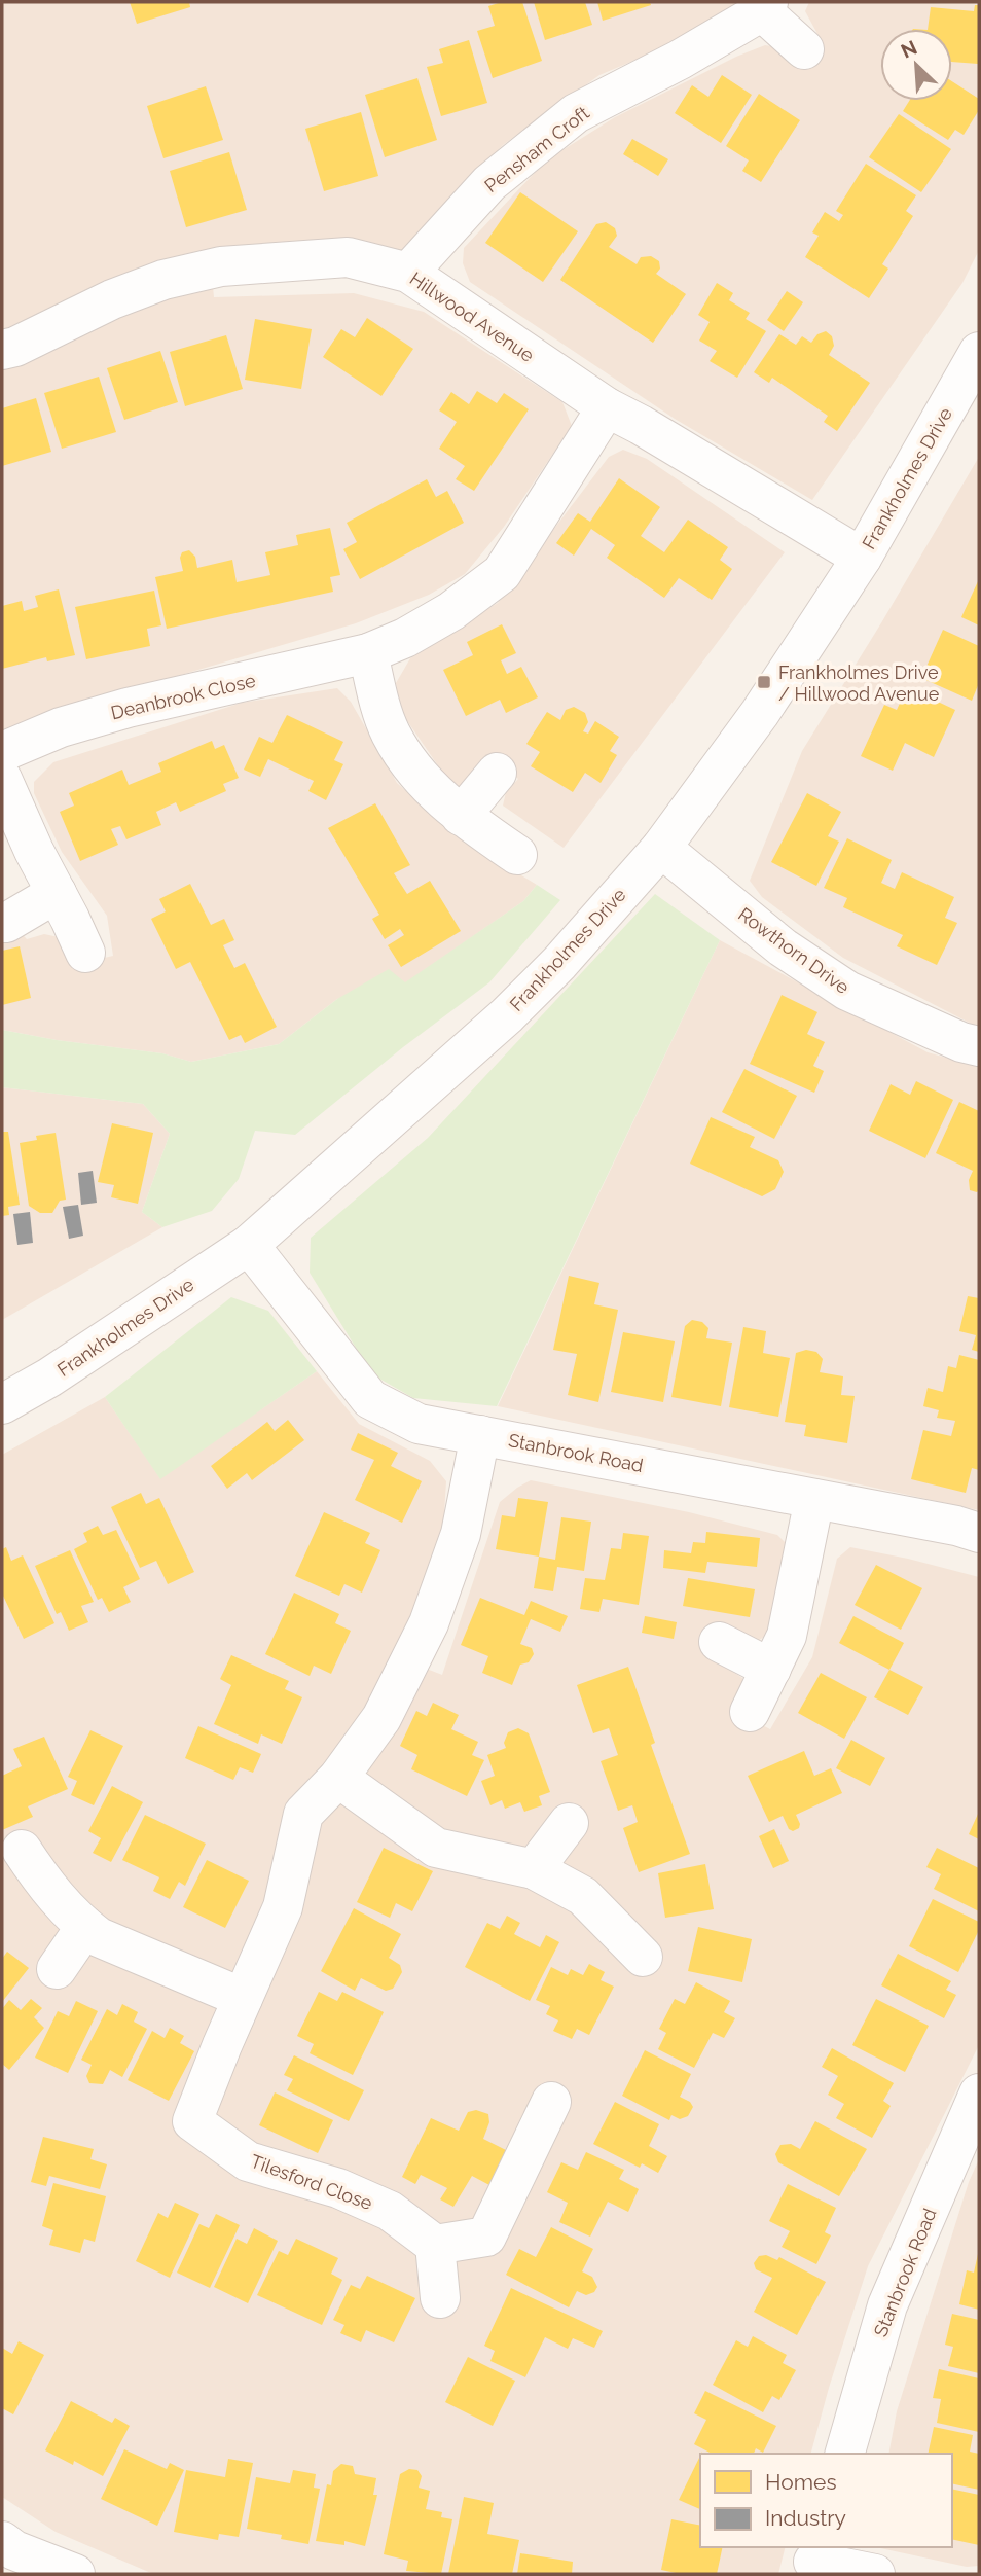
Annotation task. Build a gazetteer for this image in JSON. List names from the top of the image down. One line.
{"streets":{"street":["Pensham Croft","Hillwood Avenue","Frankholmes Drive","Deanbrook Close","Rowthorn Drive","Stanbrook Road","Tilesford Close"]},"crossings":[["Pensham Croft","Hillwood Avenue"],["Hillwood Avenue","Frankholmes Drive"],["Hillwood Avenue","Deanbrook Close"],["Frankholmes Drive","Rowthorn Drive"],["Frankholmes Drive","Stanbrook Road"],["Stanbrook Road","Tilesford Close"]],"places":{"transit":["Frankholmes Drive / Hillwood Avenue"]},"legend":["Homes","Industry"],"north":"top left"}
